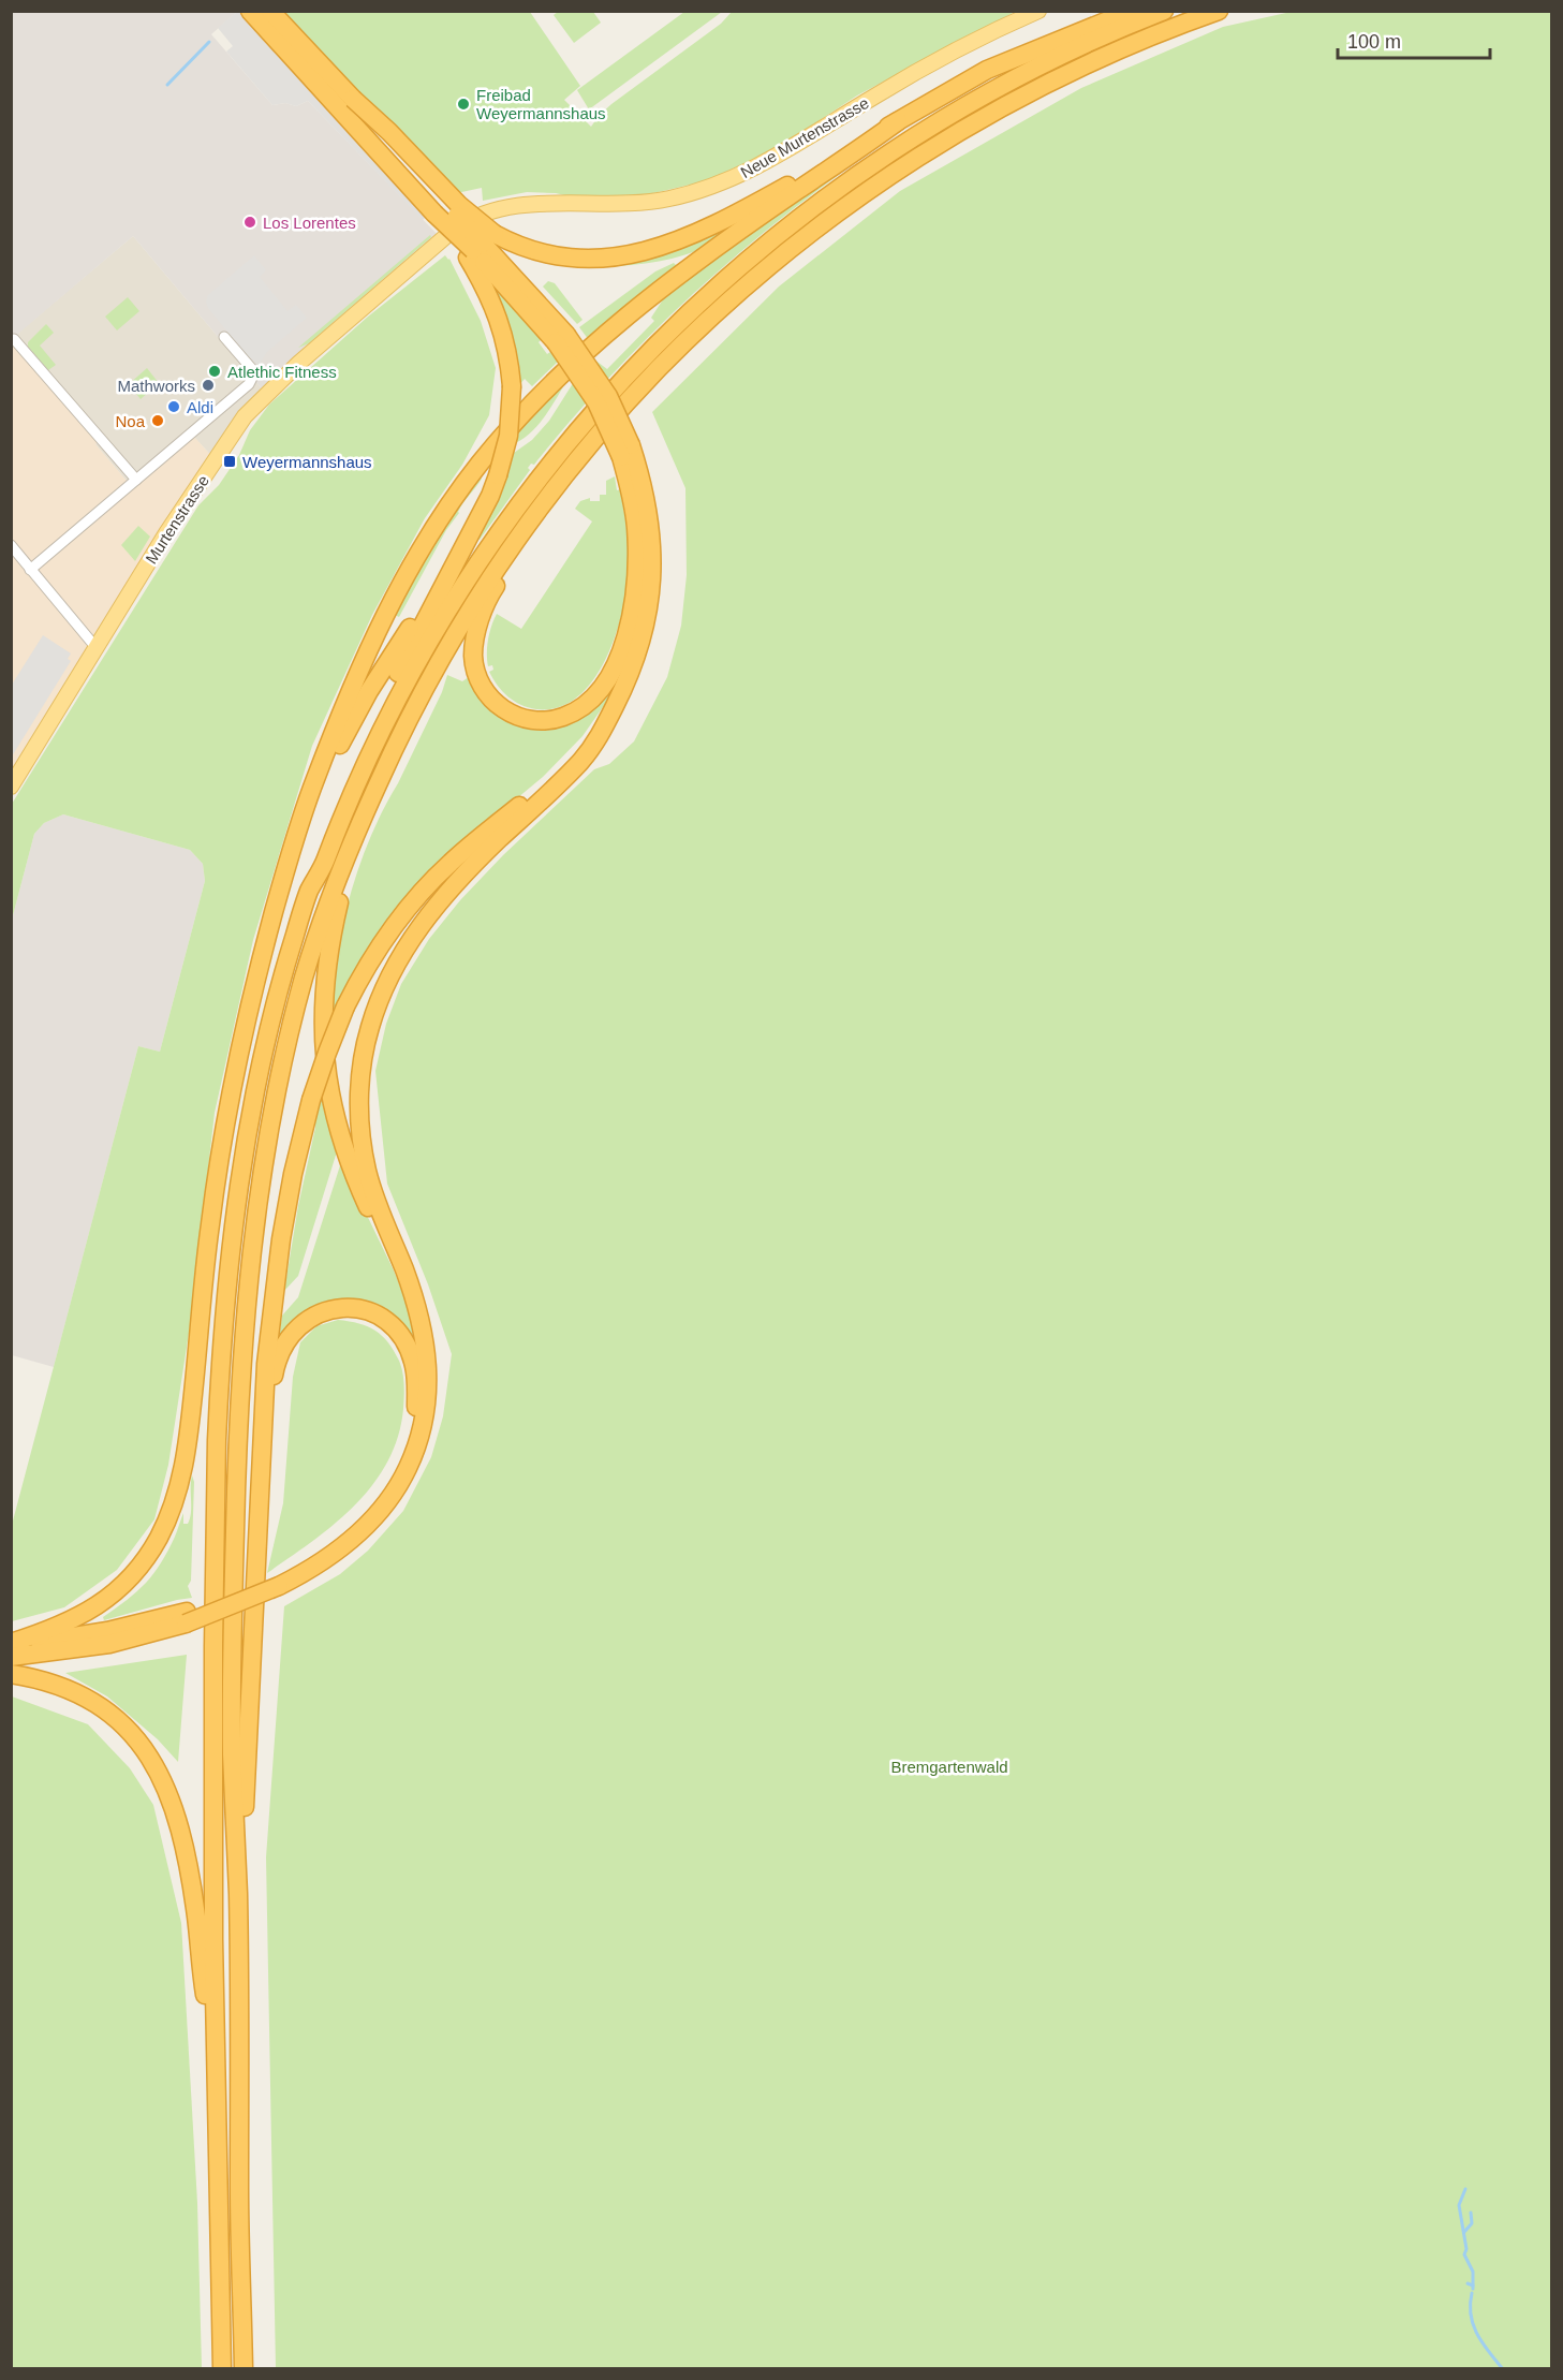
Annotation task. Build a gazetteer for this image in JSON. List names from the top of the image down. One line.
{"streets":{"main road":["Neue Murtenstrasse","Murtenstrasse"]},"crossings":[["Neue Murtenstrasse","Murtenstrasse"]],"parks":["Bremgartenwald"],"places":{"other":["Freibad Weyermannshaus","Los Lorentes","Atlethic Fitness","Mathworks","Aldi","Noa"],"transit":["Weyermannshaus"]},"scale_bar":"100 m"}
